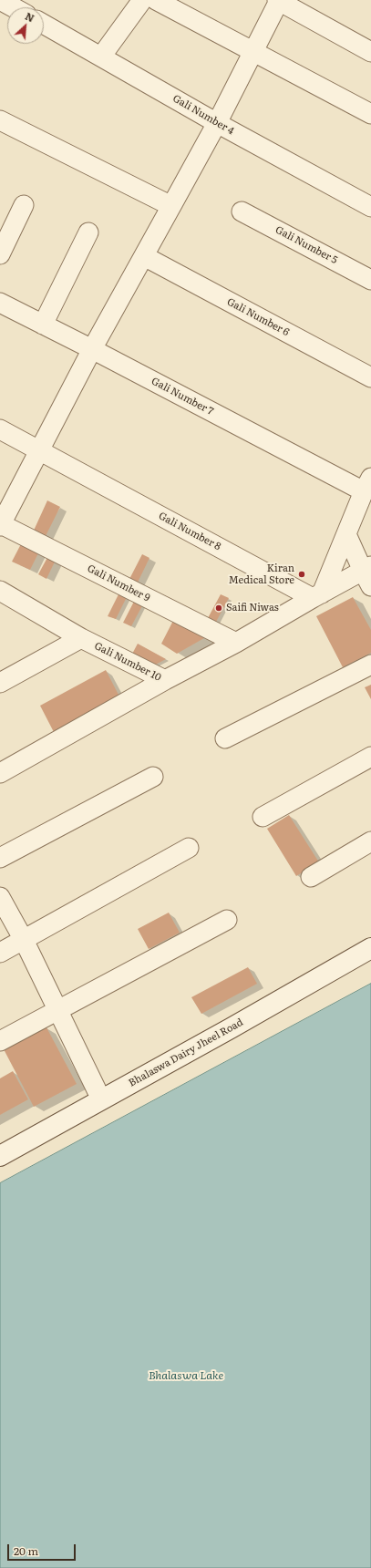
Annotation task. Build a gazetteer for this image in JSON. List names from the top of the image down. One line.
{"streets":{"street":["Gali Number 4","Gali Number 5","Gali Number 6","Gali Number 7","Gali Number 8","Gali Number 9","Gali Number 10","Bhalaswa Dairy Jheel Road"]},"crossings":[["Gali Number 8","Gali Number 10"],["Gali Number 9","Gali Number 10"]],"water":["Bhalaswa Lake"],"places":["Kiran Medical Store","Saifi Niwas"],"scale_bar":"20 m","north":"top right"}
